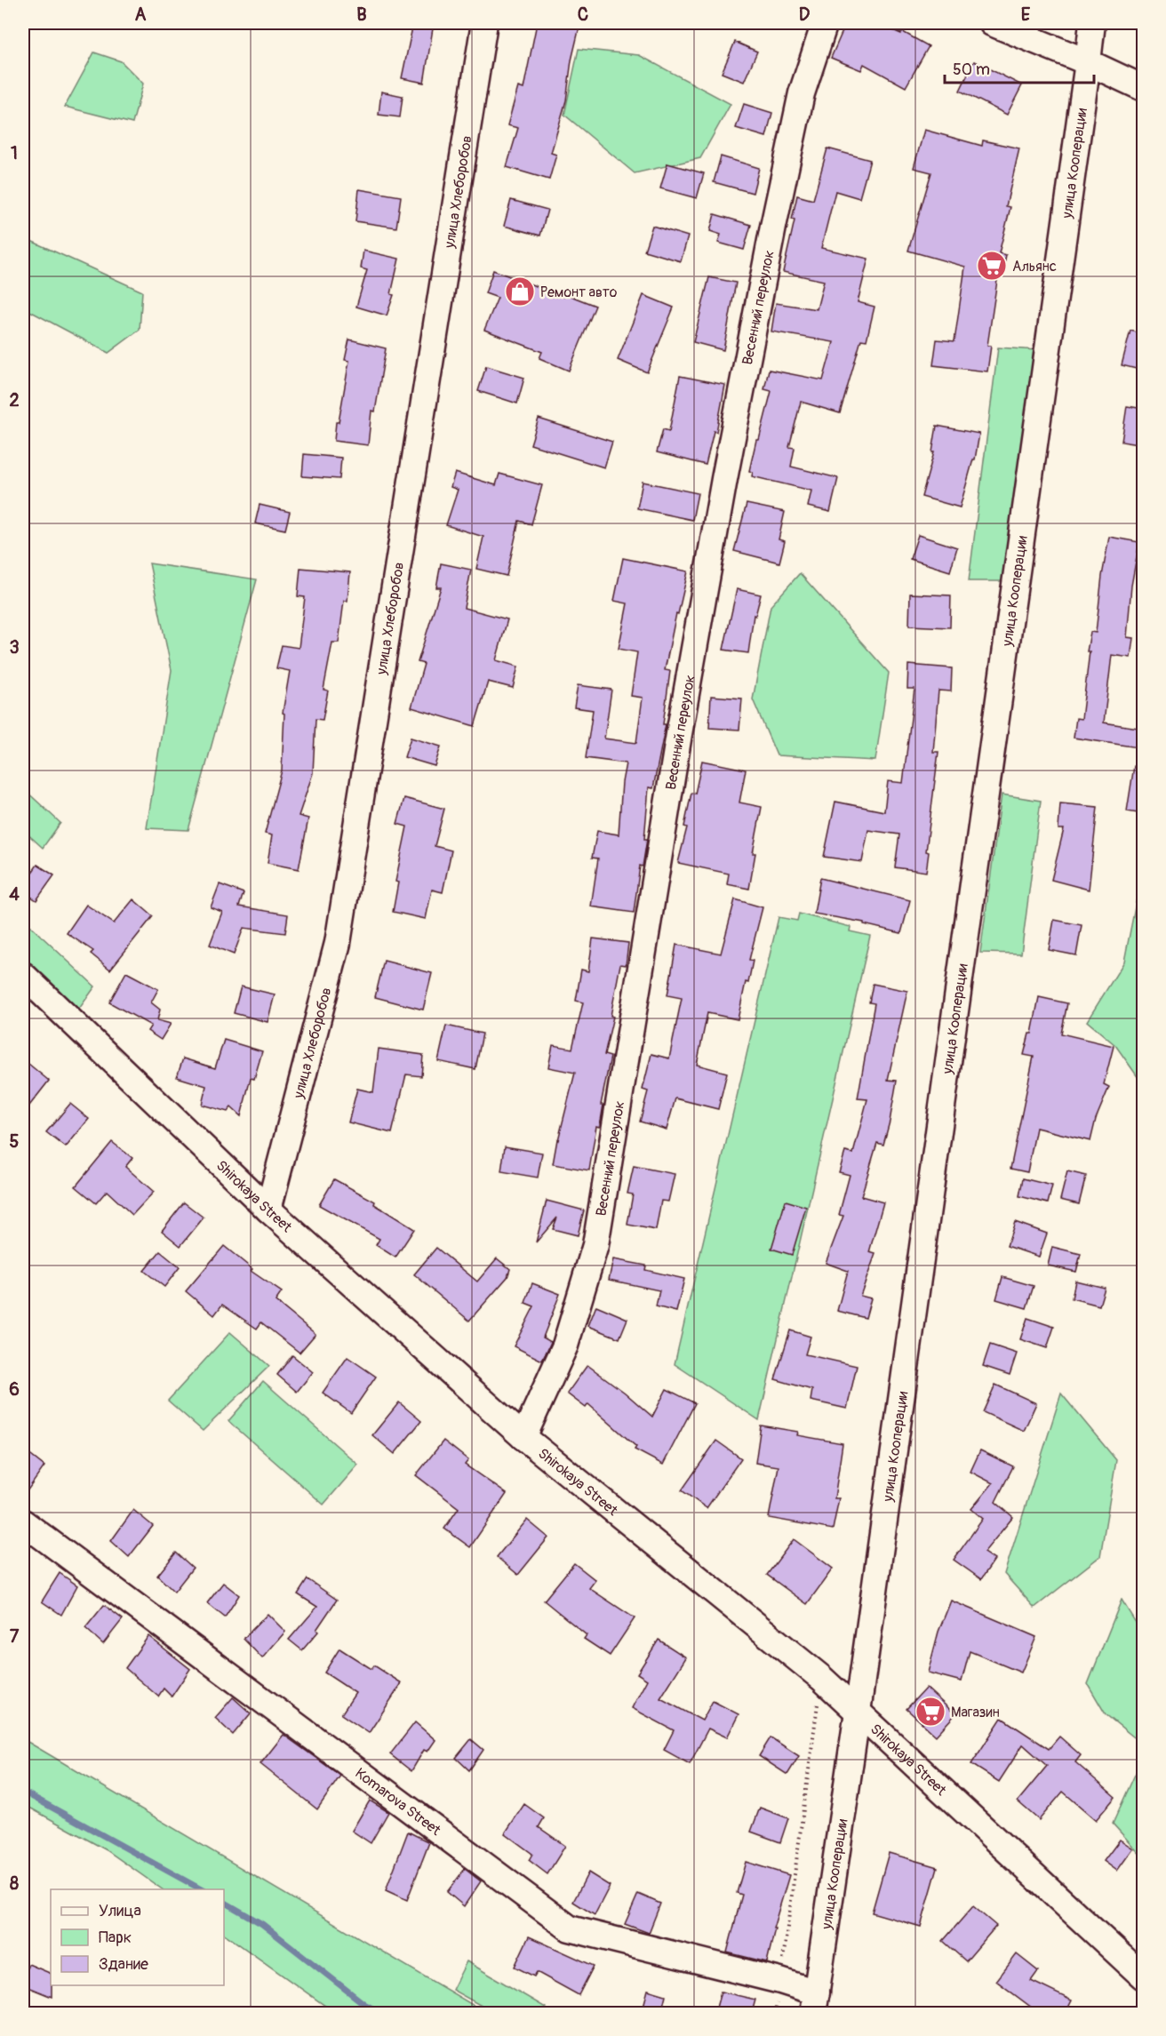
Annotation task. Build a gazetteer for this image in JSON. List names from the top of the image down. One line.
{"streets":{"street":["улица Кооперации","улица Хлеборобов","Весенний переулок","Shirokaya Street","Komarova Street"]},"crossings":[["улица Кооперации","Shirokaya Street"],["улица Кооперации","Komarova Street"],["улица Хлеборобов","Shirokaya Street"],["Весенний переулок","Shirokaya Street"]],"places":{"supermarket":["Альянс","Магазин"],"shop":["Ремонт авто"]},"legend":["Улица","Парк","Здание"],"scale_bar":"50 m","grid":{"columns":["A","B","C","D","E"],"rows":["1","2","3","4","5","6","7","8"]}}
